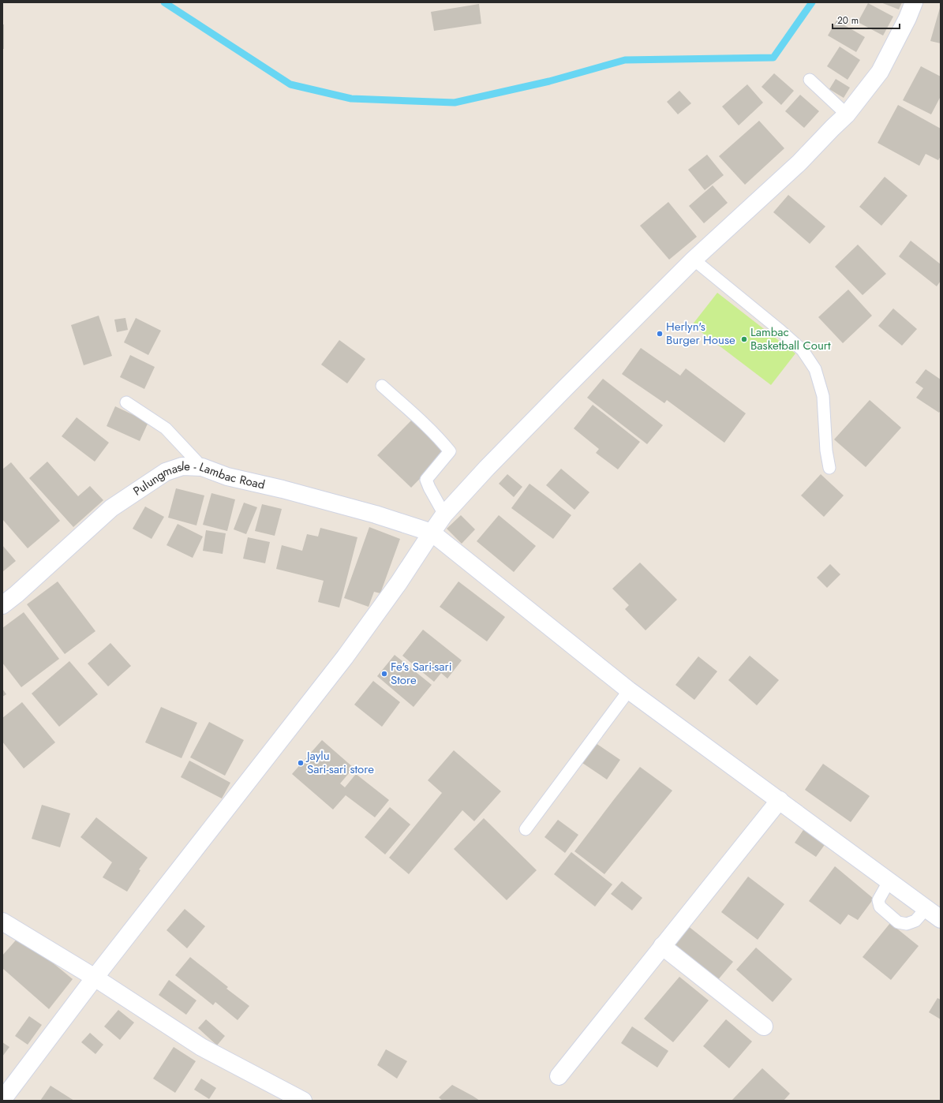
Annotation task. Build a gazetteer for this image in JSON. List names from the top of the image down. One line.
{"streets":{"street":["Pulungmasle - Lambac Road"]},"places":["Herlyn's Burger House","Lambac Basketball Court","Fe's Sari-sari Store","Jaylu Sari-sari store"],"scale_bar":"20 m"}
